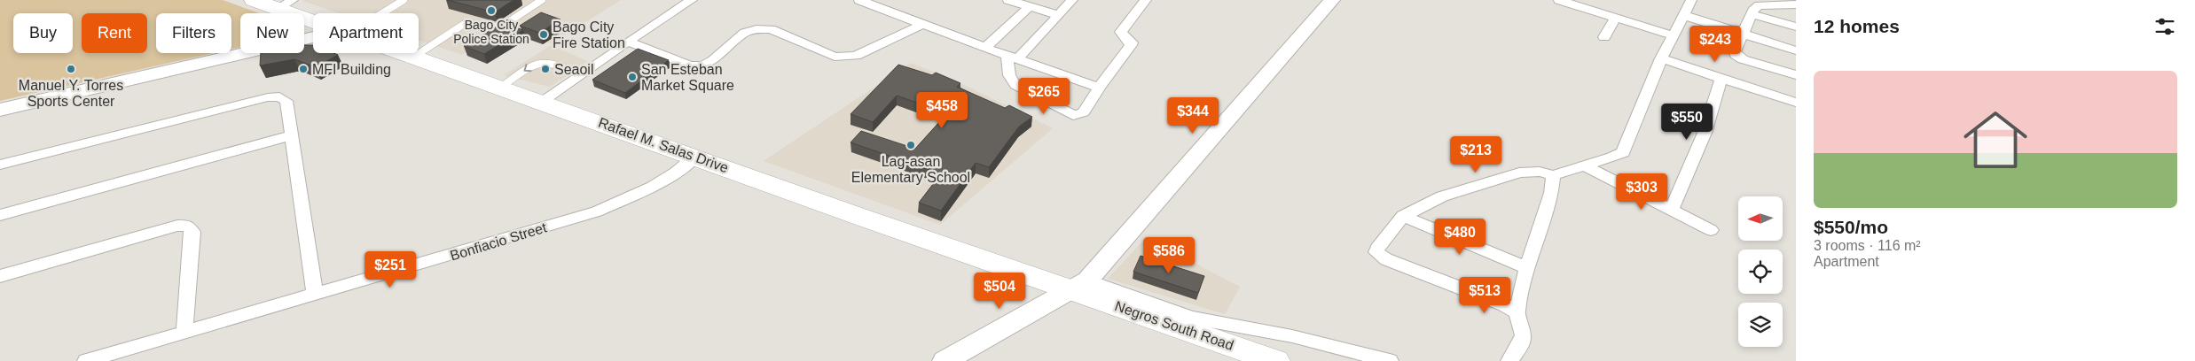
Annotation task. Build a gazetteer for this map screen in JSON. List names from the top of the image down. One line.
{"streets":{"highway":["Rafael M. Salas Drive","Negros South Road"],"street":["Bonfiacio Street"]},"crossings":[["Rafael M. Salas Drive","Bonfiacio Street"],["Rafael M. Salas Drive","Negros South Road"]],"places":["Bago City Police Station","Bago City Fire Station","Manuel Y. Torres Sports Center","MFI Building","Seaoil","San Esteban Market Square","Lag-asan Elementary School"],"north":"left","page":{"heading":"12 homes","chip":["Buy","Rent","Filters","New","Apartment"],"price":["$243","$265","$458","$344","$550","$213","$303","$480","$586","$251","$504","$513"],"list":[{"name":"$550/mo","note":"3 rooms · 116 m² · Apartment"}]}}
